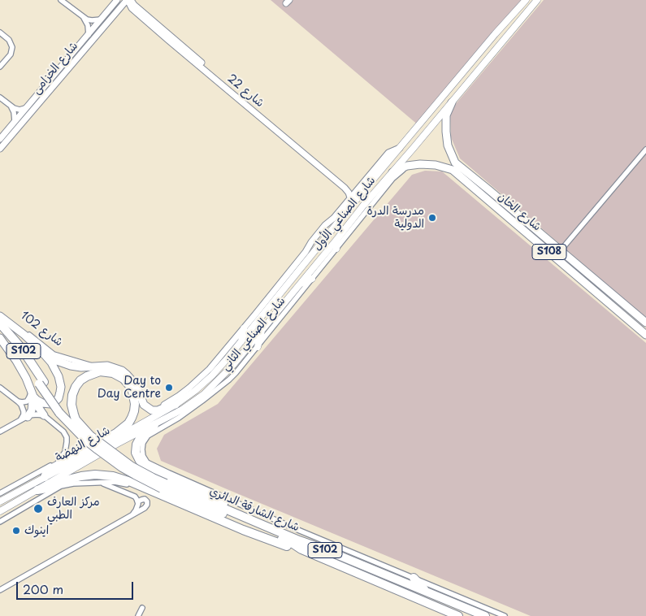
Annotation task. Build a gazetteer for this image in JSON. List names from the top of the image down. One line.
{"streets":{"highway":["شارع 102","S102","شارع الشارقة الدائري"],"main road":["شارع الخان","شارع الصناعي الأول","S108","شارع النهضة"],"street":["شارع الخزامى","شارع 22","شارع الصناعي الثاني"]},"crossings":[["شارع الخزامى","شارع 22"],["شارع الصناعي الأول","شارع النهضة"],["شارع 102","S102"],["شارع 102","شارع الشارقة الدائري"],["S102","شارع الشارقة الدائري"]],"places":["مدرسة الدرة الدولية","Day to Day Centre","مركز العارف الطبي","اينوك"],"scale_bar":"200 m"}
